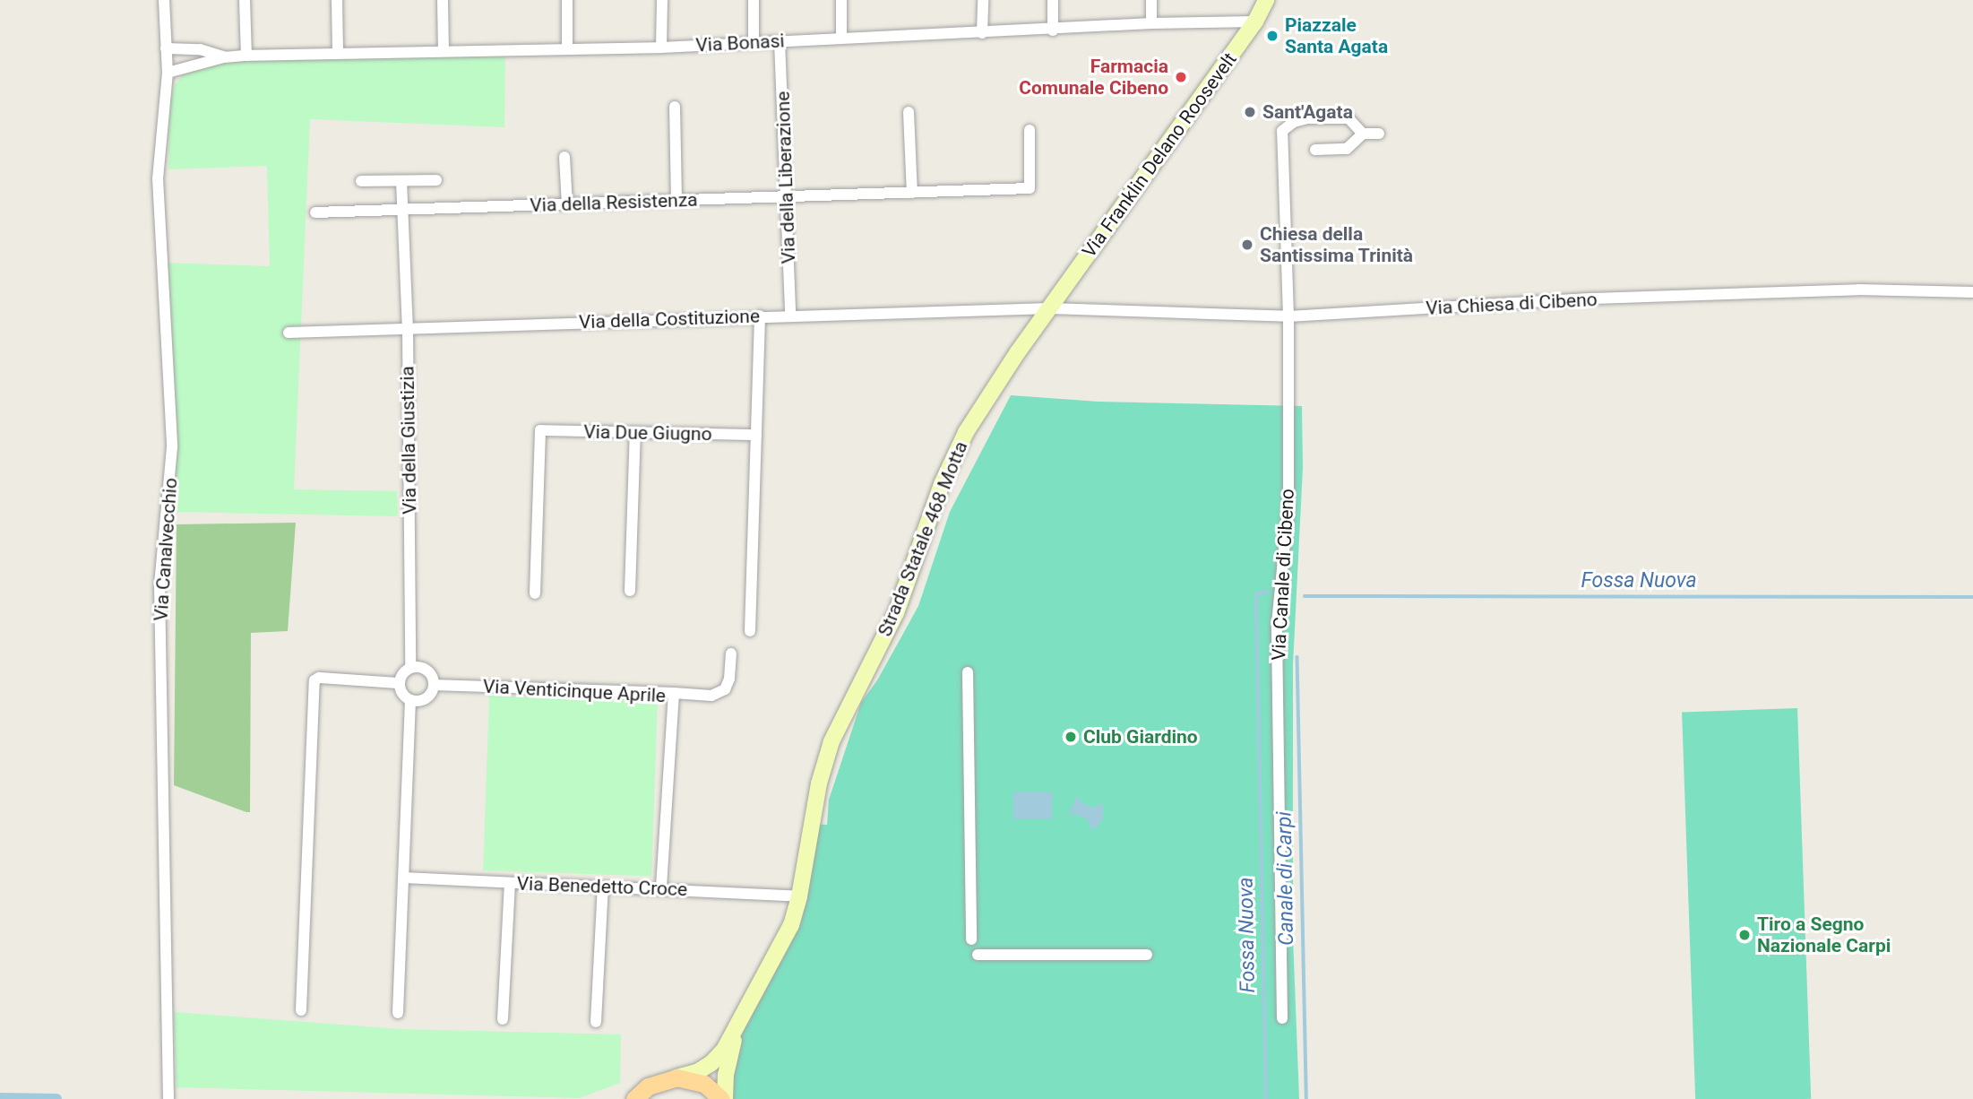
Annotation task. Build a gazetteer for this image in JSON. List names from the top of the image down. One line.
{"streets":{"main road":["Via Franklin Delano Roosevelt","Strada Statale 468 Motta"],"street":["Via Bonasi","Via della Liberazione","Via della Resistenza","Via Chiesa di Cibeno","Via della Costituzione","Via Due Giugno","Via della Giustizia","Via Canalvecchio","Via Canale di Cibeno","Via Venticinque Aprile","Via Benedetto Croce"]},"crossings":[["Via Bonasi","Via Franklin Delano Roosevelt"],["Via Bonasi","Via della Liberazione"],["Via Bonasi","Via Canalvecchio"],["Via Franklin Delano Roosevelt","Via Chiesa di Cibeno"],["Via Franklin Delano Roosevelt","Via della Costituzione"],["Via Franklin Delano Roosevelt","Strada Statale 468 Motta"],["Via della Liberazione","Via della Resistenza"],["Via della Liberazione","Via della Costituzione"],["Via della Resistenza","Via della Giustizia"],["Via Chiesa di Cibeno","Via della Costituzione"],["Via Chiesa di Cibeno","Strada Statale 468 Motta"],["Via Chiesa di Cibeno","Via Canale di Cibeno"],["Via della Costituzione","Via della Giustizia"],["Via della Costituzione","Strada Statale 468 Motta"],["Via della Giustizia","Via Venticinque Aprile"],["Strada Statale 468 Motta","Via Benedetto Croce"],["Via Venticinque Aprile","Via Benedetto Croce"]],"water":["Fossa Nuova","Canale di Carpi"],"places":["Piazzale Santa Agata","Farmacia Comunale Cibeno","Sant'Agata","Chiesa della Santissima Trinità","Club Giardino","Tiro a Segno Nazionale Carpi"]}
